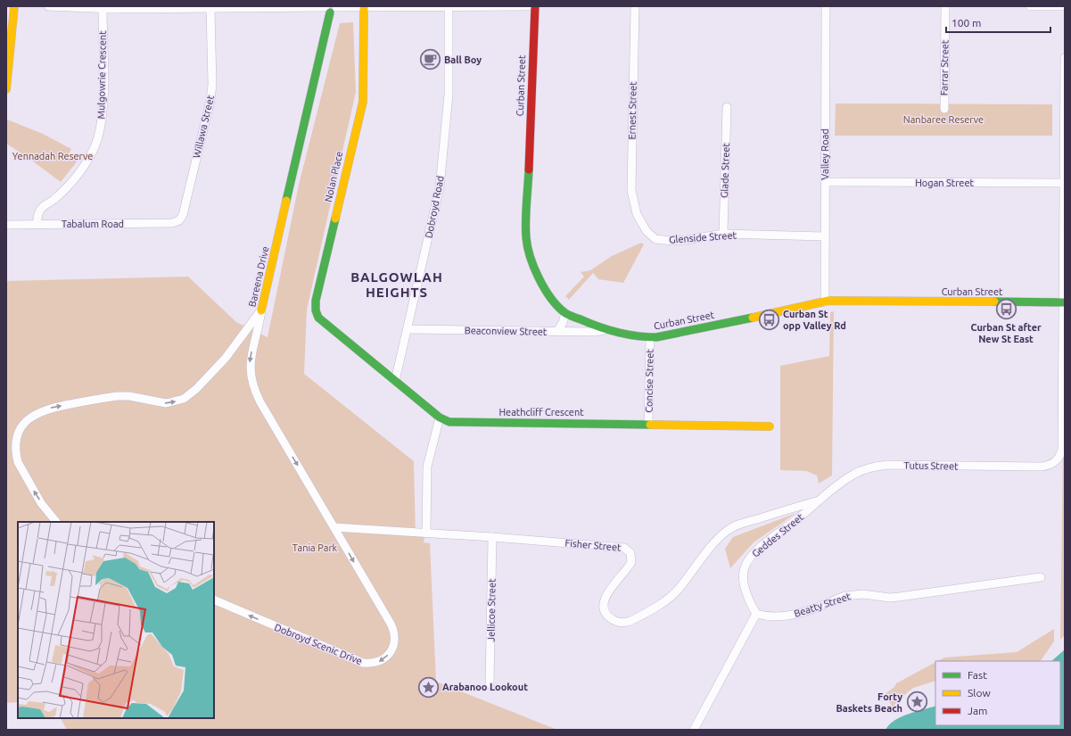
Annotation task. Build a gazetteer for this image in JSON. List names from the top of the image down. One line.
{"streets":{"street":["Farrar Street","Mulgowrie Crescent","Curban Street","Ernest Street","Willawa Street","Valley Road","Glade Street","Nolan Place","Hogan Street","Dobroyd Road","Tabalum Road","Glenside Street","Bareena Drive","Beaconview Street","Concise Street","Heathcliff Crescent","Tutus Street","Geddes Street","Fisher Street","Beatty Street","Jellicoe Street","Dobroyd Scenic Drive"]},"crossings":[["Mulgowrie Crescent","Tabalum Road"],["Curban Street","Valley Road"],["Curban Street","Beaconview Street"],["Curban Street","Concise Street"],["Curban Street","Tutus Street"],["Ernest Street","Glenside Street"],["Willawa Street","Tabalum Road"],["Valley Road","Hogan Street"],["Valley Road","Glenside Street"],["Glade Street","Glenside Street"],["Nolan Place","Heathcliff Crescent"],["Dobroyd Road","Beaconview Street"],["Dobroyd Road","Heathcliff Crescent"],["Bareena Drive","Fisher Street"],["Bareena Drive","Dobroyd Scenic Drive"],["Concise Street","Heathcliff Crescent"],["Tutus Street","Geddes Street"],["Tutus Street","Fisher Street"],["Geddes Street","Fisher Street"],["Geddes Street","Beatty Street"],["Fisher Street","Jellicoe Street"],["Fisher Street","Dobroyd Scenic Drive"]],"one_way":["Bareena Drive"],"districts":["BALGOWLAH HEIGHTS"],"parks":["Nanbaree Reserve","Yennadah Reserve","Tania Park"],"places":{"cafe":["Ball Boy"],"bus stop":["Curban St after New St East","Curban St opp Valley Rd"],"place":["Arabanoo Lookout","Forty Baskets Beach"]},"legend":["Fast","Slow","Jam"],"scale_bar":"100 m"}
